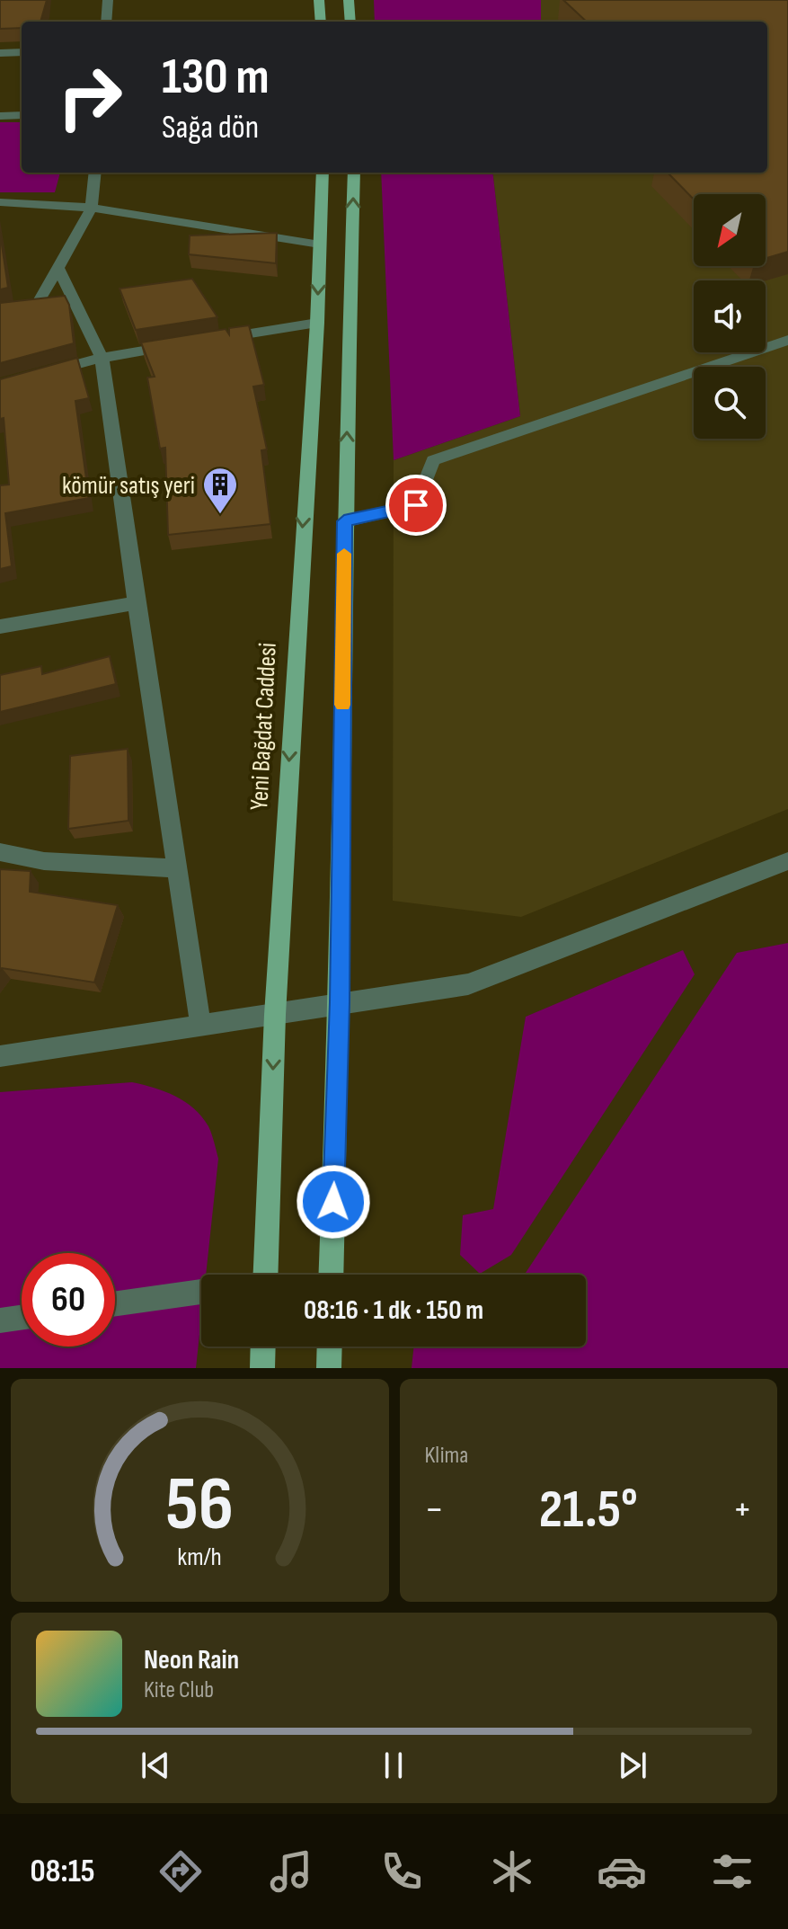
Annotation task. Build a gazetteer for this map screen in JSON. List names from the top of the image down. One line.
{"streets":{"main road":["Yeni Bağdat Caddesi"]},"places":{"building":["kömür satış yeri"]},"north":"bottom left","page":{"turn":["130 m","Sağa dön"],"limit":"60","trip":"08:16 · 1 dk · 150 m","tile":"Klima","heat":["−","21.5°","+"],"song":["Neon Rain","Kite Club"],"tabs":"08:15","gauge":["56","km/h"]}}
